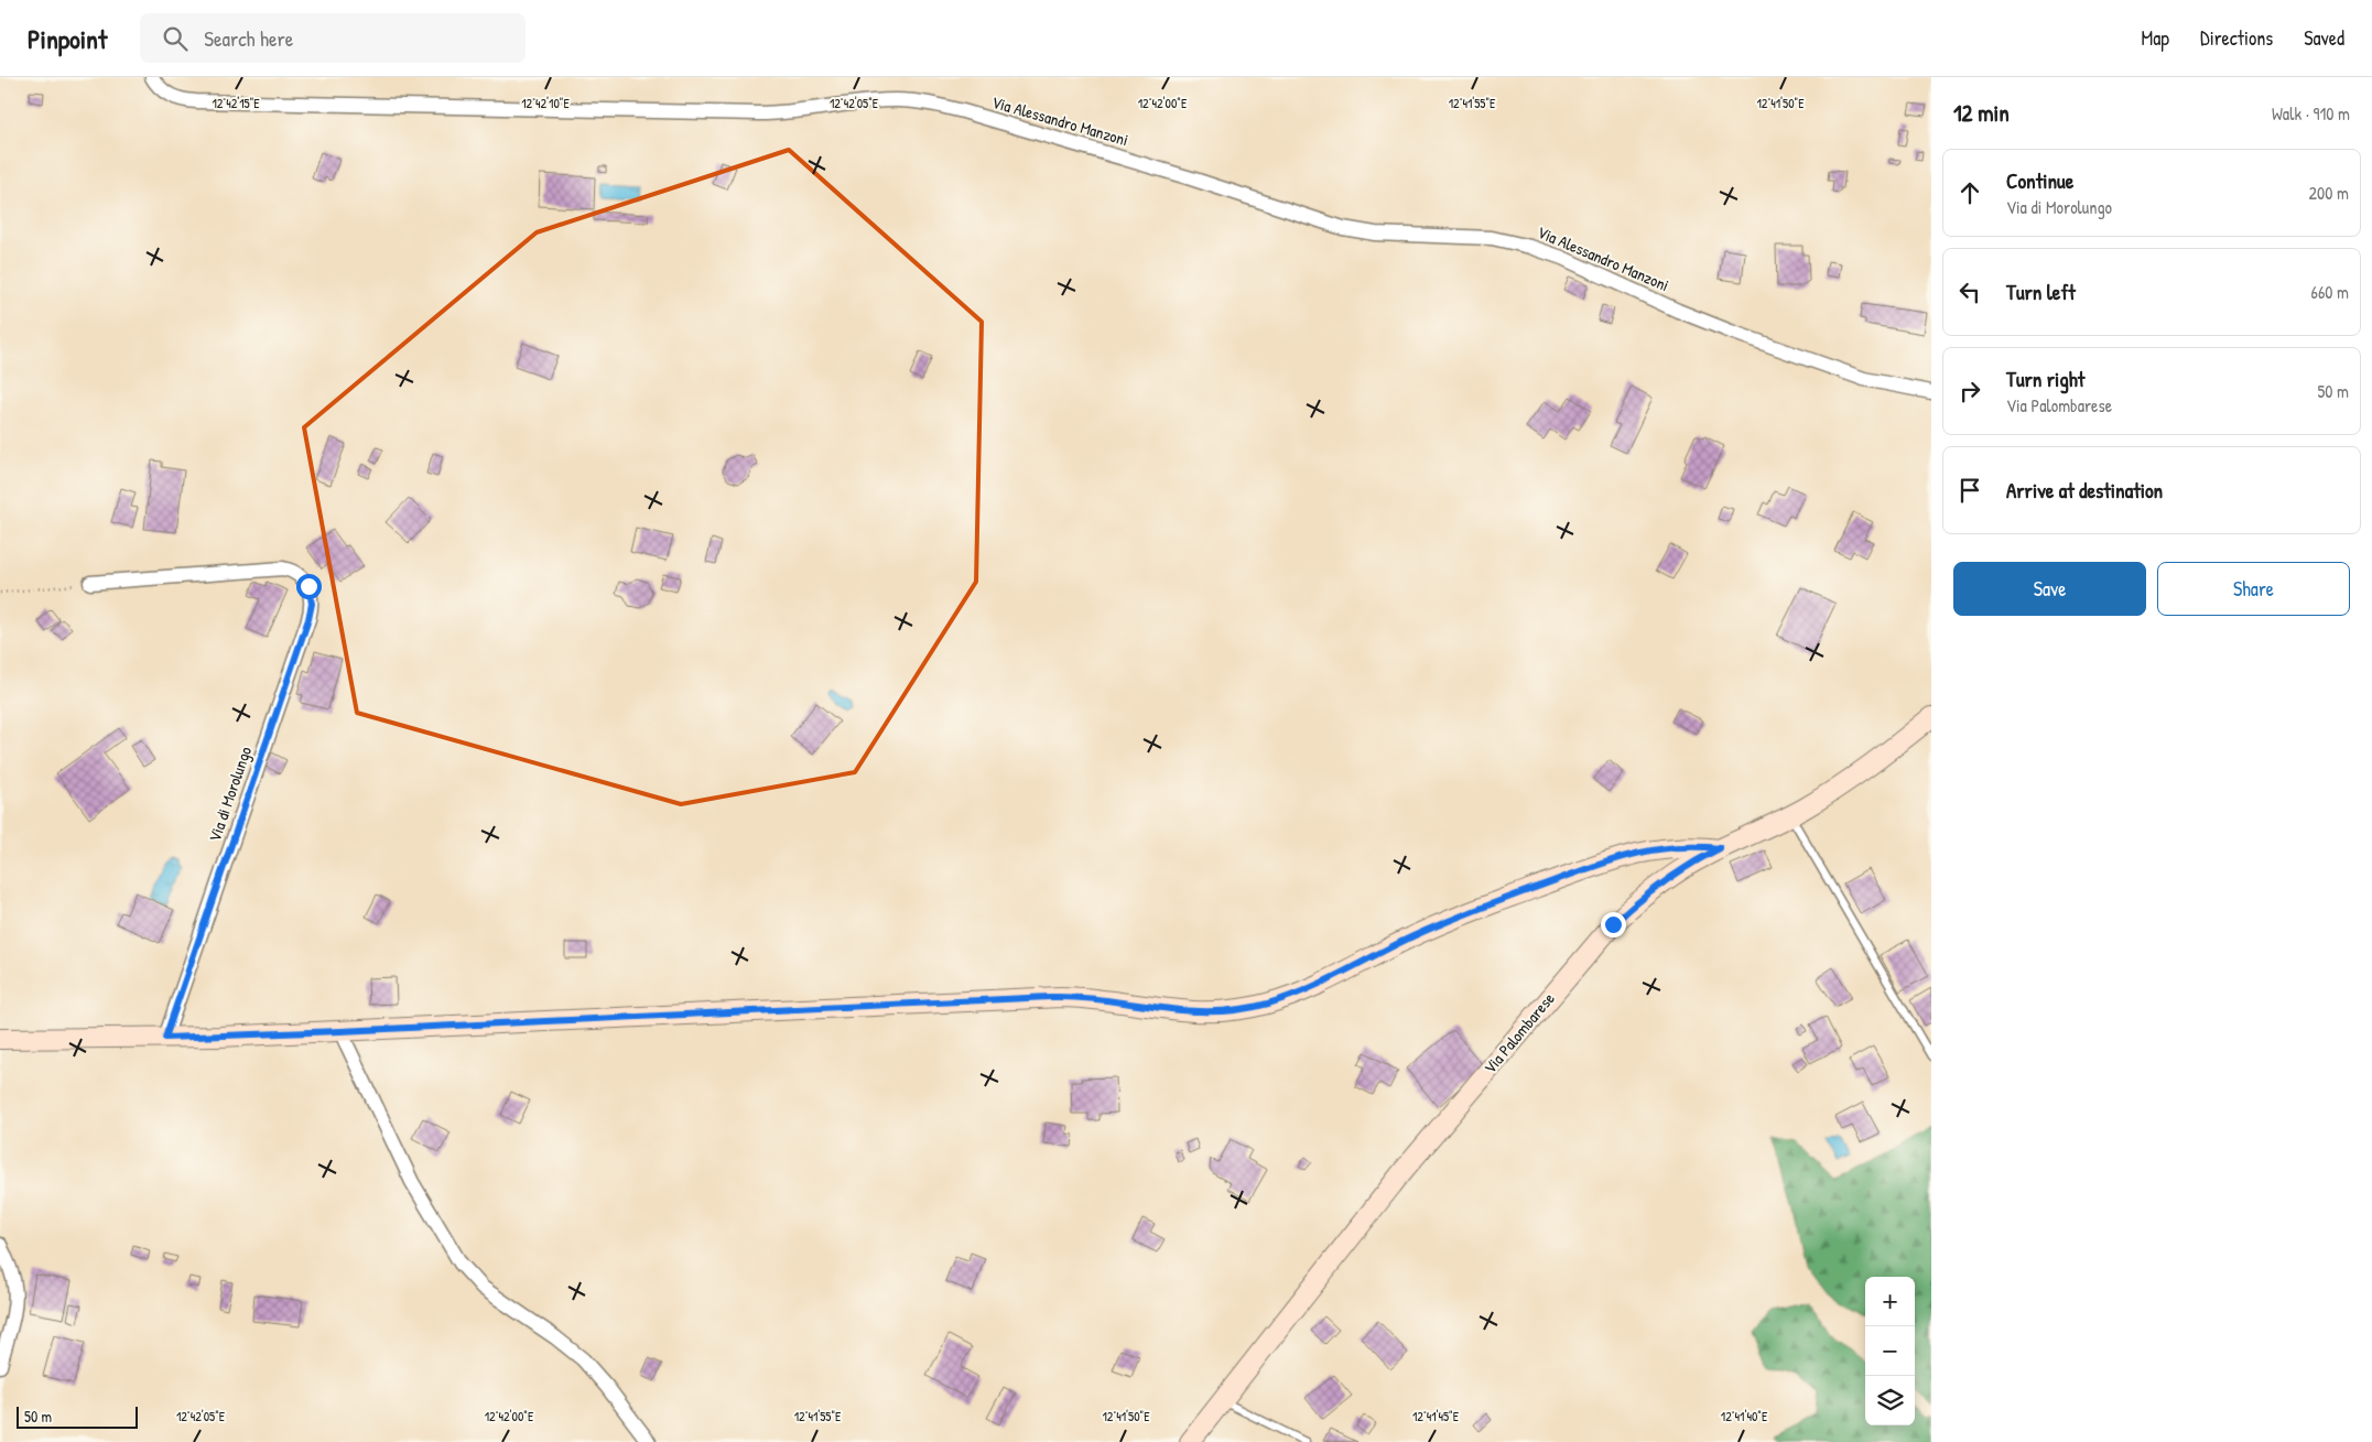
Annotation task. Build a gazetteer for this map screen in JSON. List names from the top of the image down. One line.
{"streets":{"street":["Via Alessandro Manzoni","Via di Morolungo","Via Palombarese"]},"scale_bar":"50 m","page":{"header":"Pinpoint","search":"Search here","nav":["Map","Directions","Saved"],"heading":["12 min","Walk · 910 m"],"list":[["Continue","Via di Morolungo","200 m"],["Turn left","660 m"],["Turn right","Via Palombarese","50 m"],"Arrive at destination"],"buttons":["Save","Share"],"map_buttons":["+","−"],"scale":"50 m"},"coordinates":["12°42'15\"E","12°42'10\"E","12°42'05\"E","12°42'00\"E","12°41'55\"E","12°41'50\"E","12°41'45\"E","12°41'40\"E"]}
